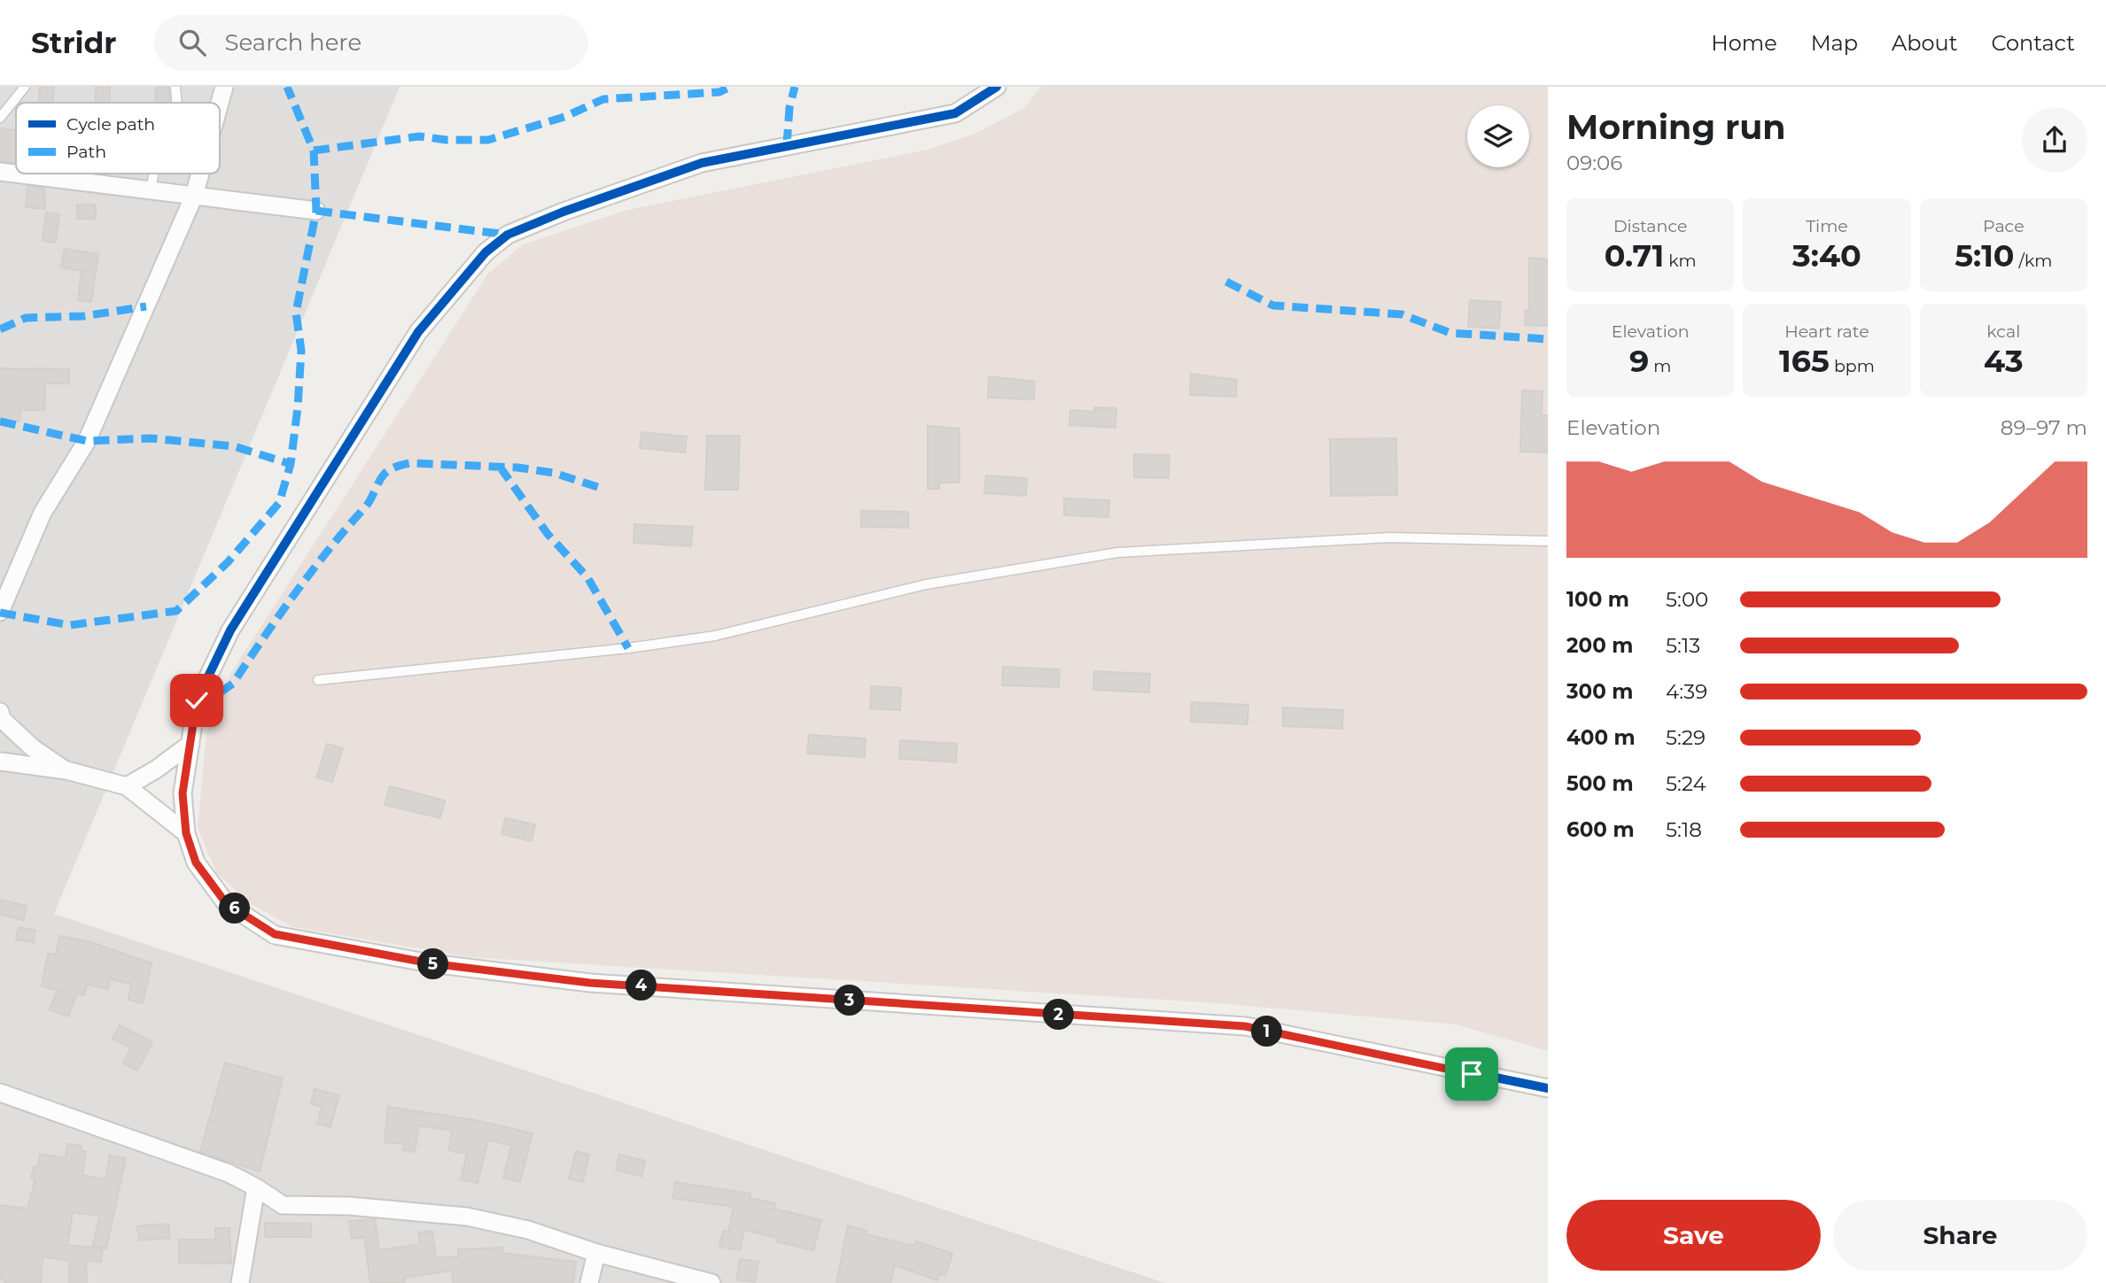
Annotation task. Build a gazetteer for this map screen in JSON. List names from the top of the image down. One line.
{"legend":["Cycle path","Path"],"page":{"header":"Stridr","search":"Search here","nav":["Home","Map","About","Contact"],"heading":["Morning run","09:06"],"stats":[["Distance","0.71 km"],["Time","3:40"],["Pace","5:10 /km"],["Elevation","9 m"],["Heart rate","165 bpm"],["kcal","43"]],"chart":["Elevation","89–97 m"],"list":[{"name":"100 m","note":"5:00"},{"name":"200 m","note":"5:13"},{"name":"300 m","note":"4:39"},{"name":"400 m","note":"5:29"},{"name":"500 m","note":"5:24"},{"name":"600 m","note":"5:18"}],"pins":["6","5","4","3","2","1"],"buttons":["Save","Share"]}}
